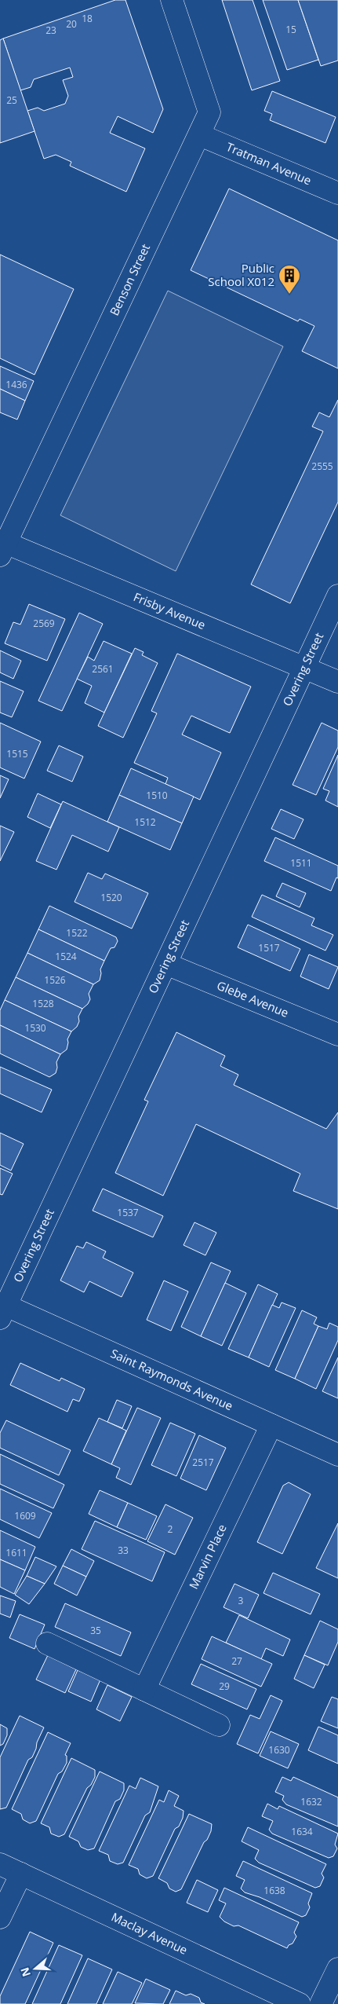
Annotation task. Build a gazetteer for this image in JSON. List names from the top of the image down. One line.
{"streets":{"street":["Tratman Avenue","Benson Street","Frisby Avenue","Overing Street","Glebe Avenue","Saint Raymonds Avenue","Marvin Place","Maclay Avenue"]},"crossings":[["Tratman Avenue","Benson Street"],["Benson Street","Frisby Avenue"],["Frisby Avenue","Overing Street"],["Overing Street","Glebe Avenue"],["Overing Street","Saint Raymonds Avenue"],["Saint Raymonds Avenue","Marvin Place"]],"places":{"building":["Public School X012"]},"house_numbers":["18","20","15","23","25","1436","2555","2569","2561","1515","1510","1512","1511","1520","1522","1517","1524","1526","1528","1530","1537","2517","1609","2","33","1611","3","35","27","29","1630","1632","1634","1638"],"north":"left"}
